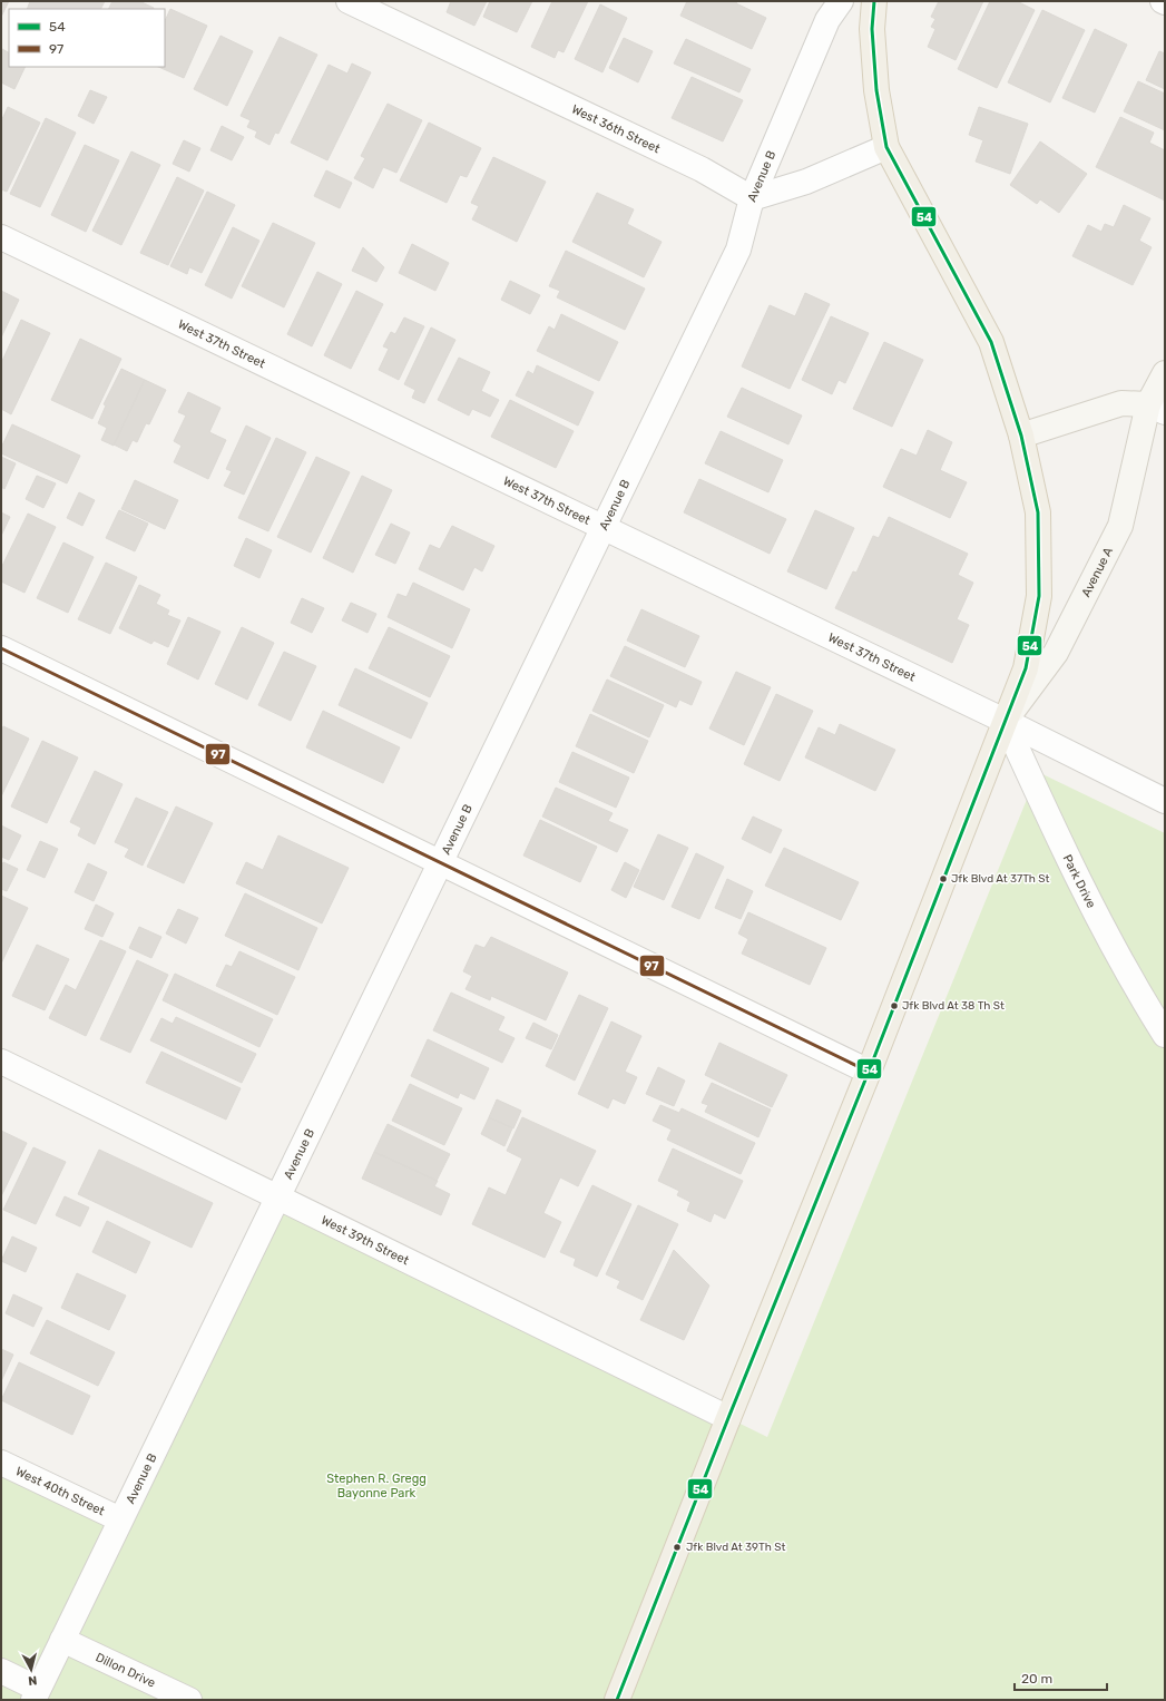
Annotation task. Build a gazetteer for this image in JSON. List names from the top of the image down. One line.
{"streets":{"street":["West 36th Street","Avenue B","West 37th Street","Avenue A","Park Drive","West 39th Street","West 40th Street","Dillon Drive"]},"crossings":[["West 36th Street","Avenue B"],["Avenue B","West 37th Street"],["Avenue B","West 39th Street"],["Avenue B","West 40th Street"],["Avenue B","Dillon Drive"],["West 37th Street","Avenue A"],["West 37th Street","Park Drive"],["Avenue A","Park Drive"]],"parks":["Stephen R. Gregg Bayonne Park"],"places":["Jfk Blvd At 37Th St","Jfk Blvd At 38 Th St","Jfk Blvd At 39Th St"],"lines":["transit line 54","transit line 97"],"legend":["54","97"],"scale_bar":"20 m","north":"bottom"}
